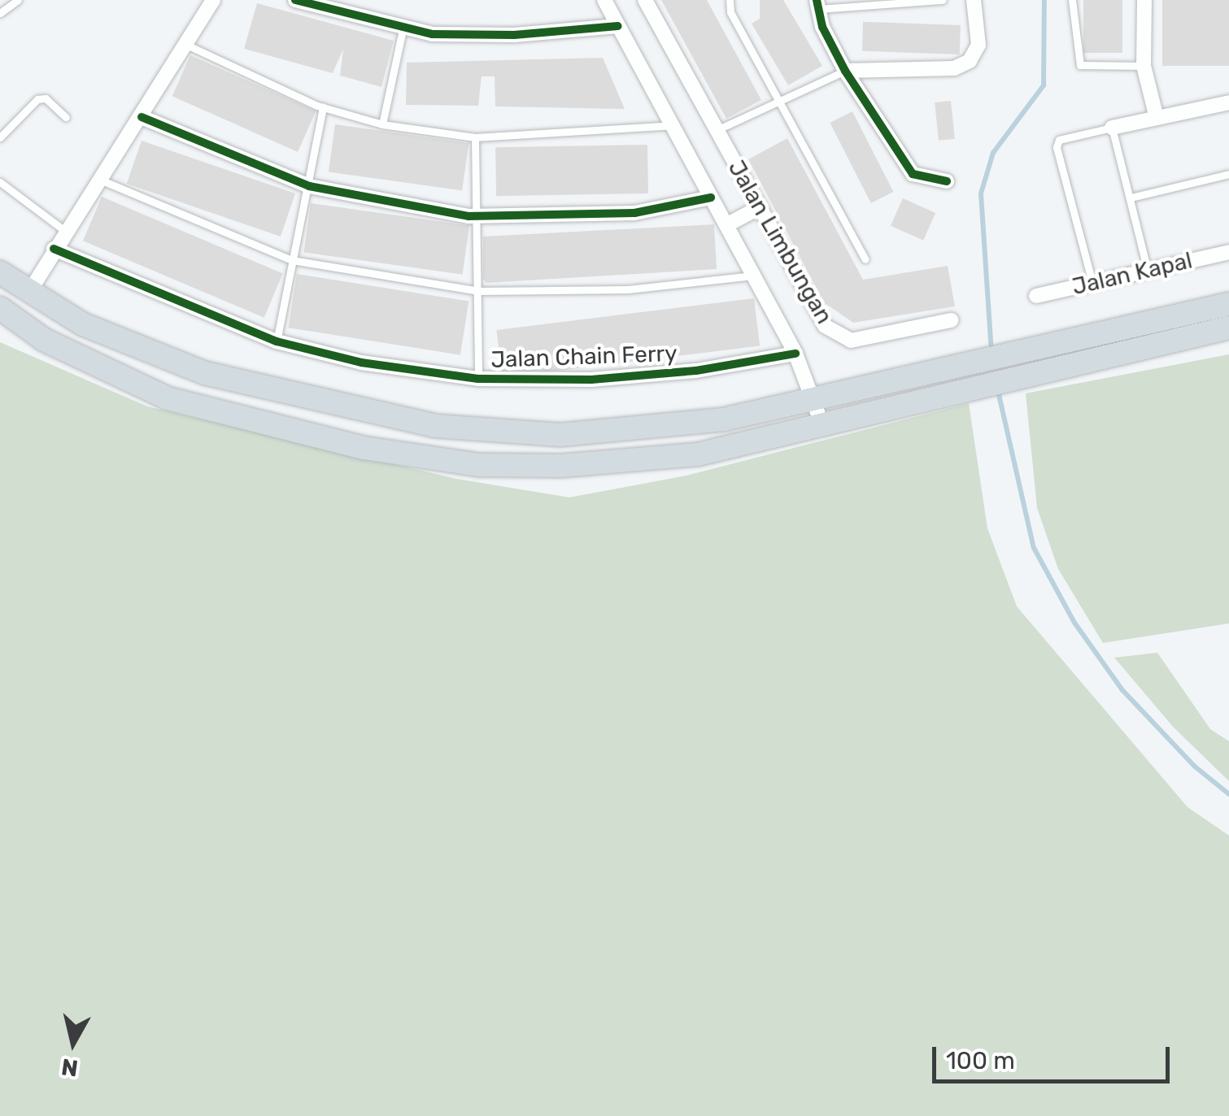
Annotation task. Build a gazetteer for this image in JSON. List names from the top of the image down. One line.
{"streets":{"street":["Jalan Limbungan","Jalan Kapal","Jalan Chain Ferry"]},"crossings":[["Jalan Limbungan","Jalan Chain Ferry"]],"scale_bar":"100 m","north":"bottom"}
